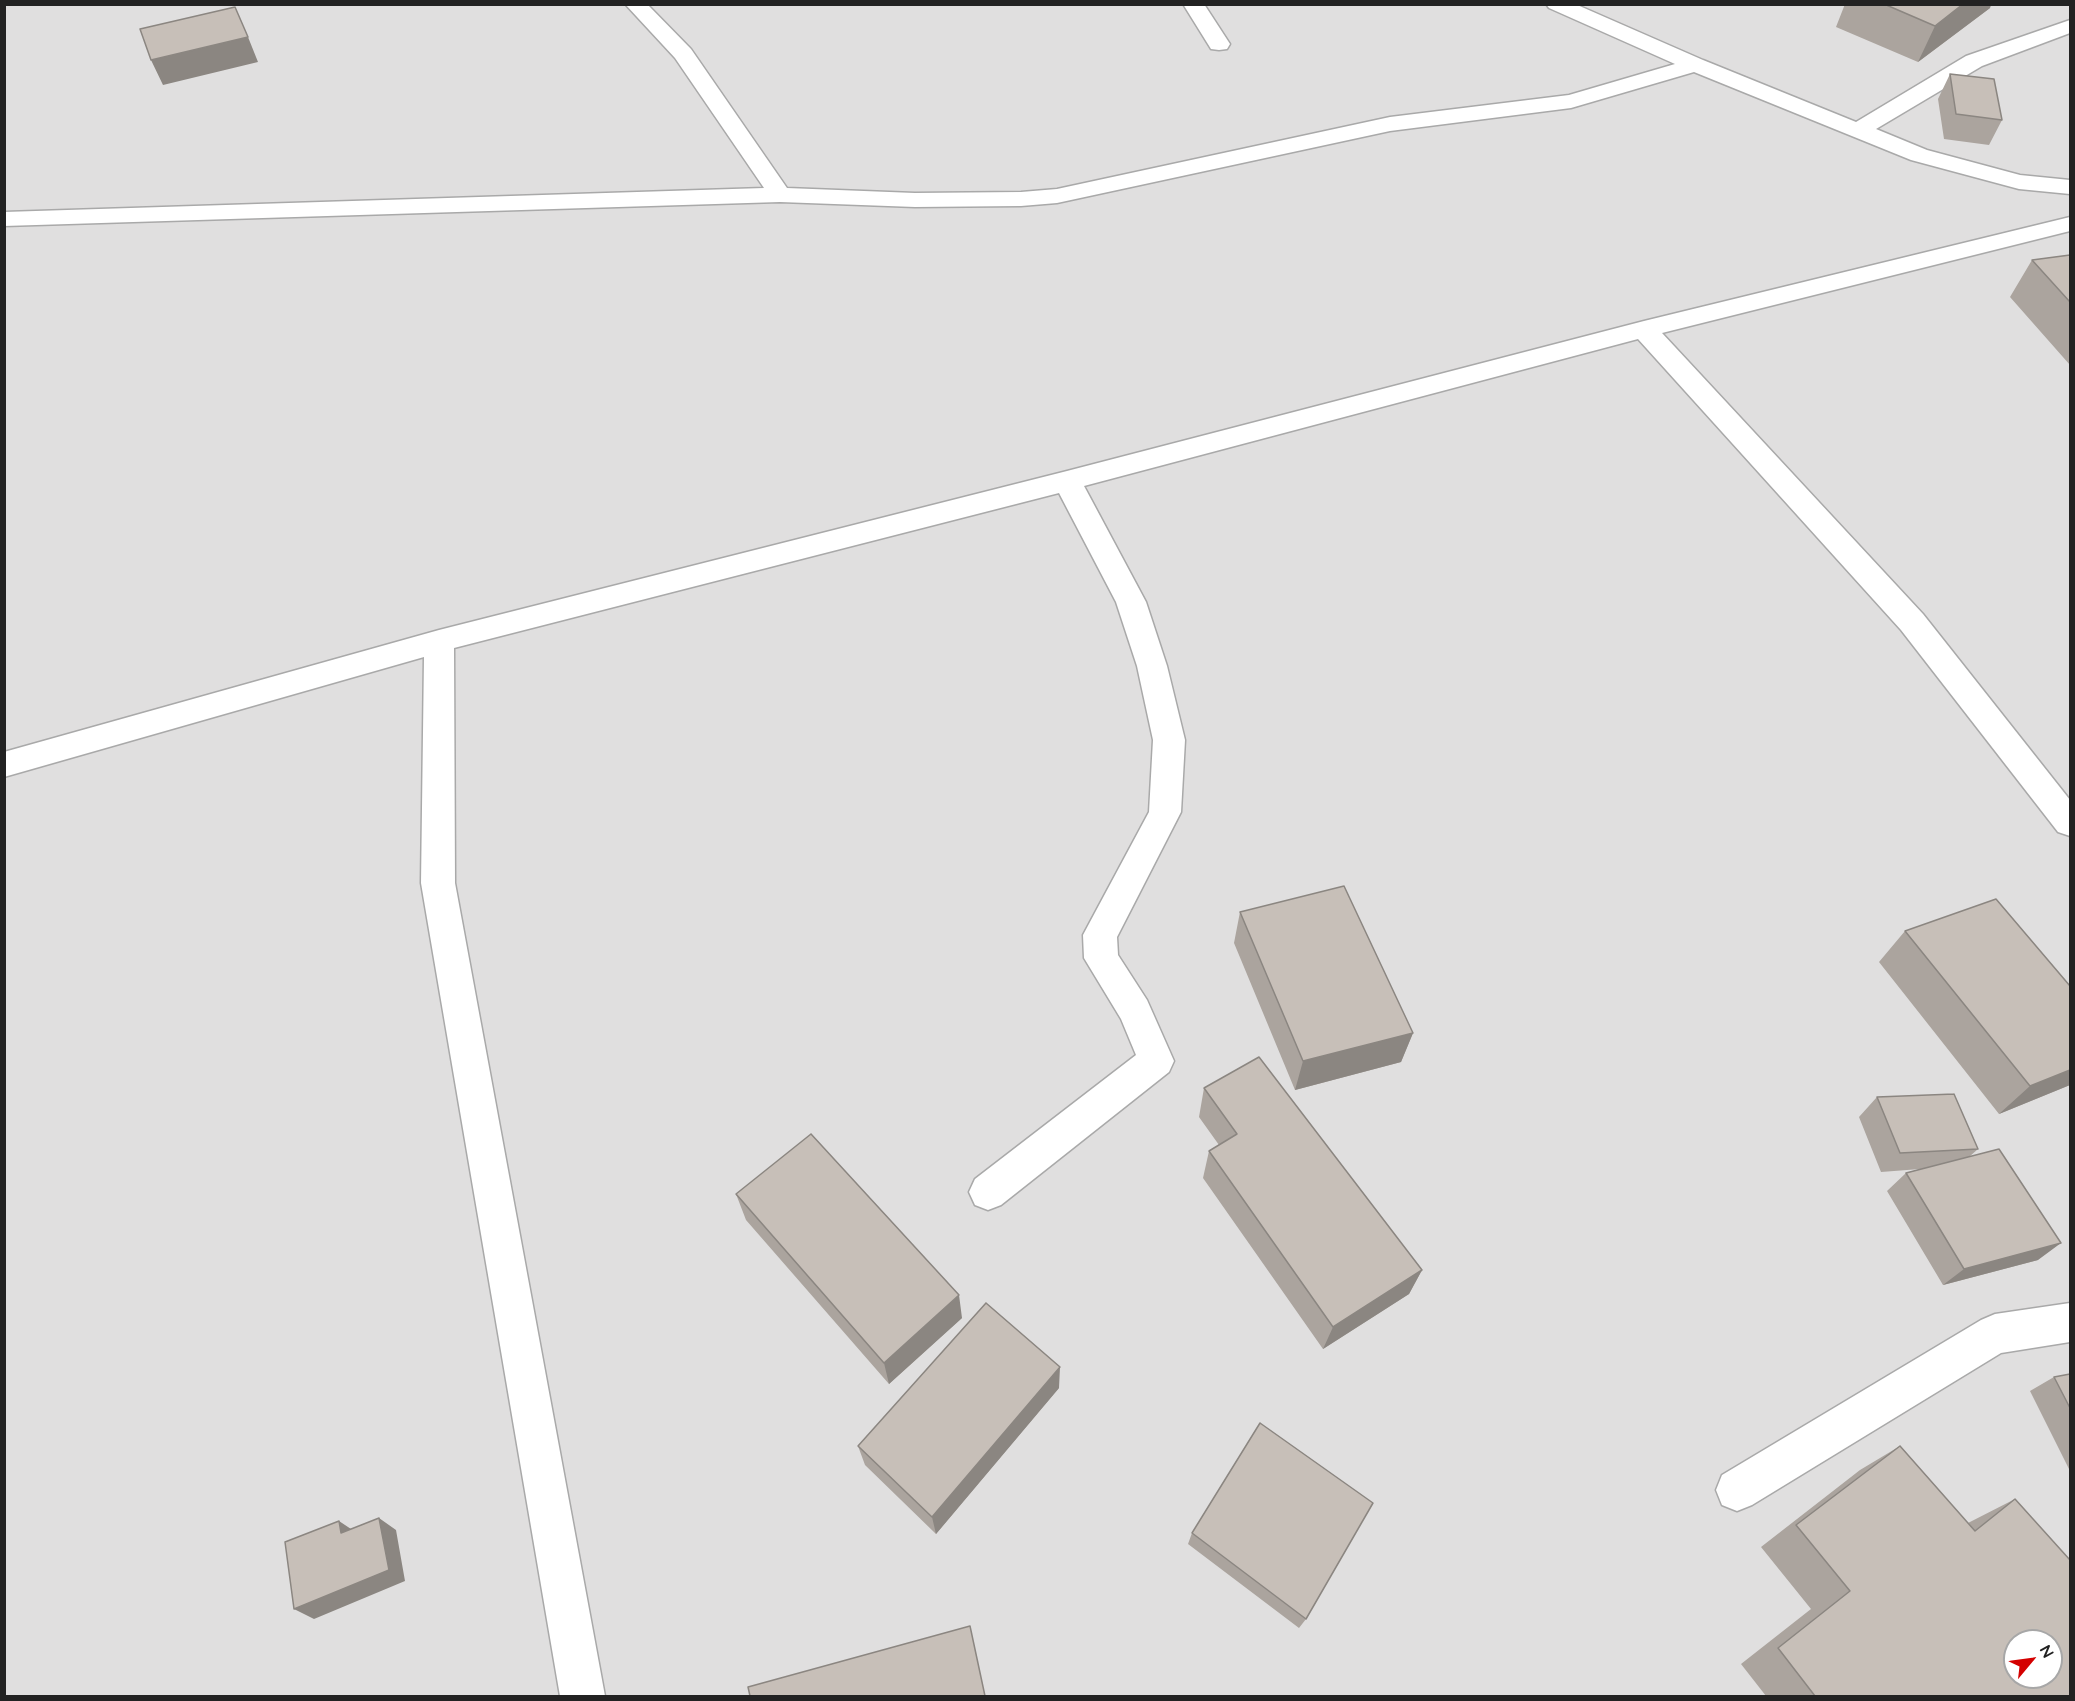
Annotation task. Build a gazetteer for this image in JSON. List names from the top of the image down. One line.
{"north":"top right"}
